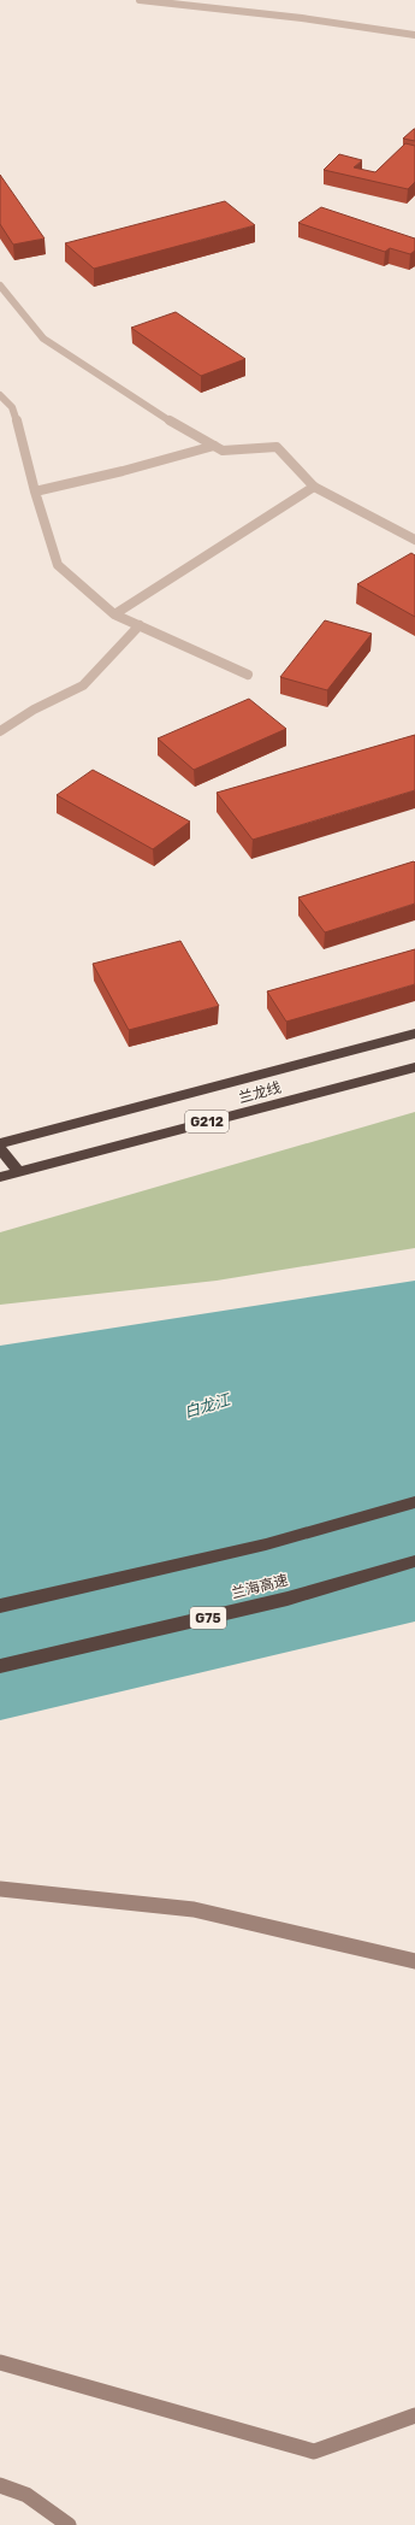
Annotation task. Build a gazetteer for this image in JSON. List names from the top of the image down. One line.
{"streets":{"highway":["兰龙线","G212","兰海高速","G75"]},"water":["白龙江"]}
